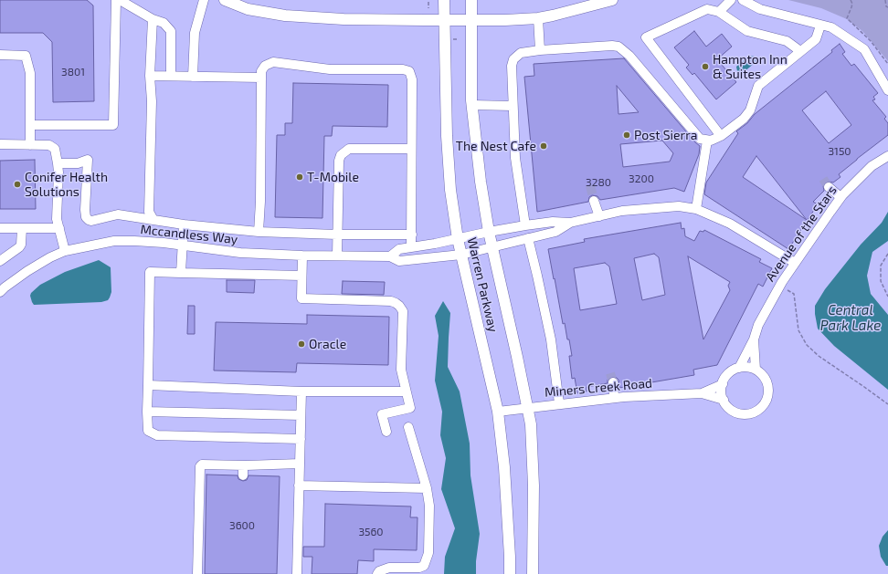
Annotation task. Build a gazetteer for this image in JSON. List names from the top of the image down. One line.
{"streets":{"main road":["Warren Parkway"],"street":["Avenue of the Stars","Mccandless Way","Miners Creek Road"]},"crossings":[["Avenue of the Stars","Miners Creek Road"],["Mccandless Way","Warren Parkway"],["Warren Parkway","Miners Creek Road"]],"water":["Central Park Lake"],"places":["Hampton Inn & Suites","Post Sierra","The Nest Cafe","T-Mobile","Conifer Health Solutions","Oracle"],"house_numbers":["3801","3150","3200","3280","3600","3560"]}
